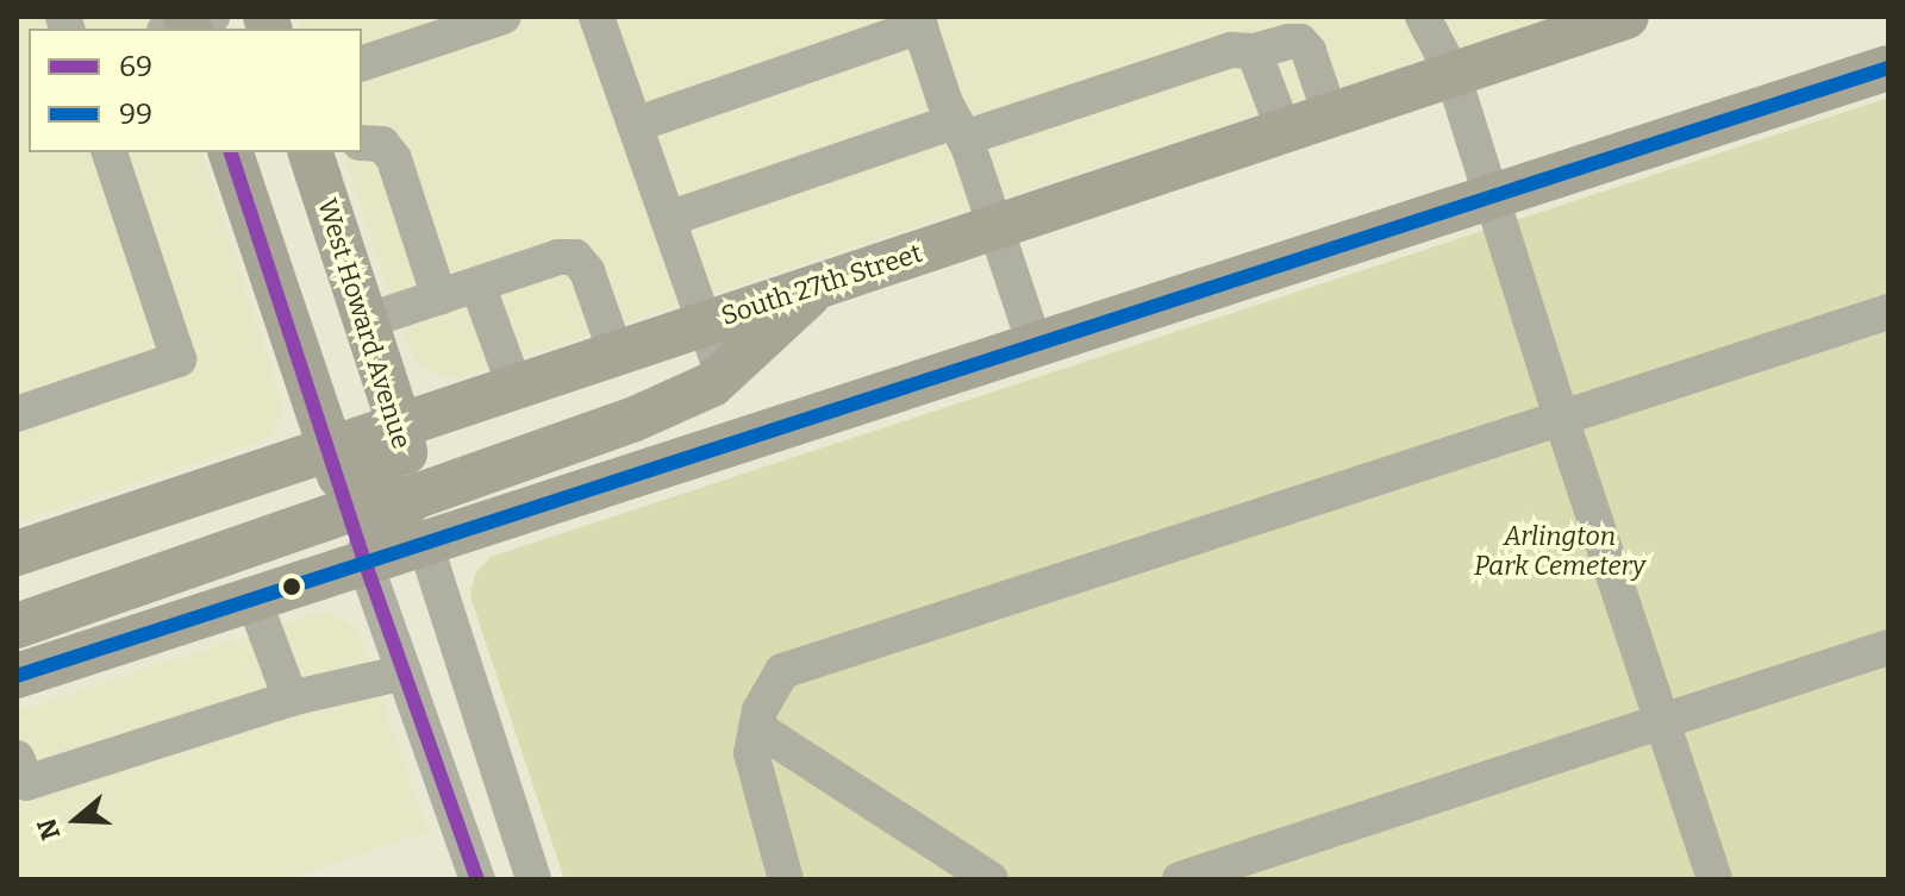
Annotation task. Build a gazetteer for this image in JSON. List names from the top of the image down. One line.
{"streets":{"main road":["South 27th Street","West Howard Avenue"]},"crossings":[["South 27th Street","West Howard Avenue"]],"parks":["Arlington Park Cemetery"],"lines":["transit line 99","transit line 69"],"legend":["69","99"],"north":"left"}
